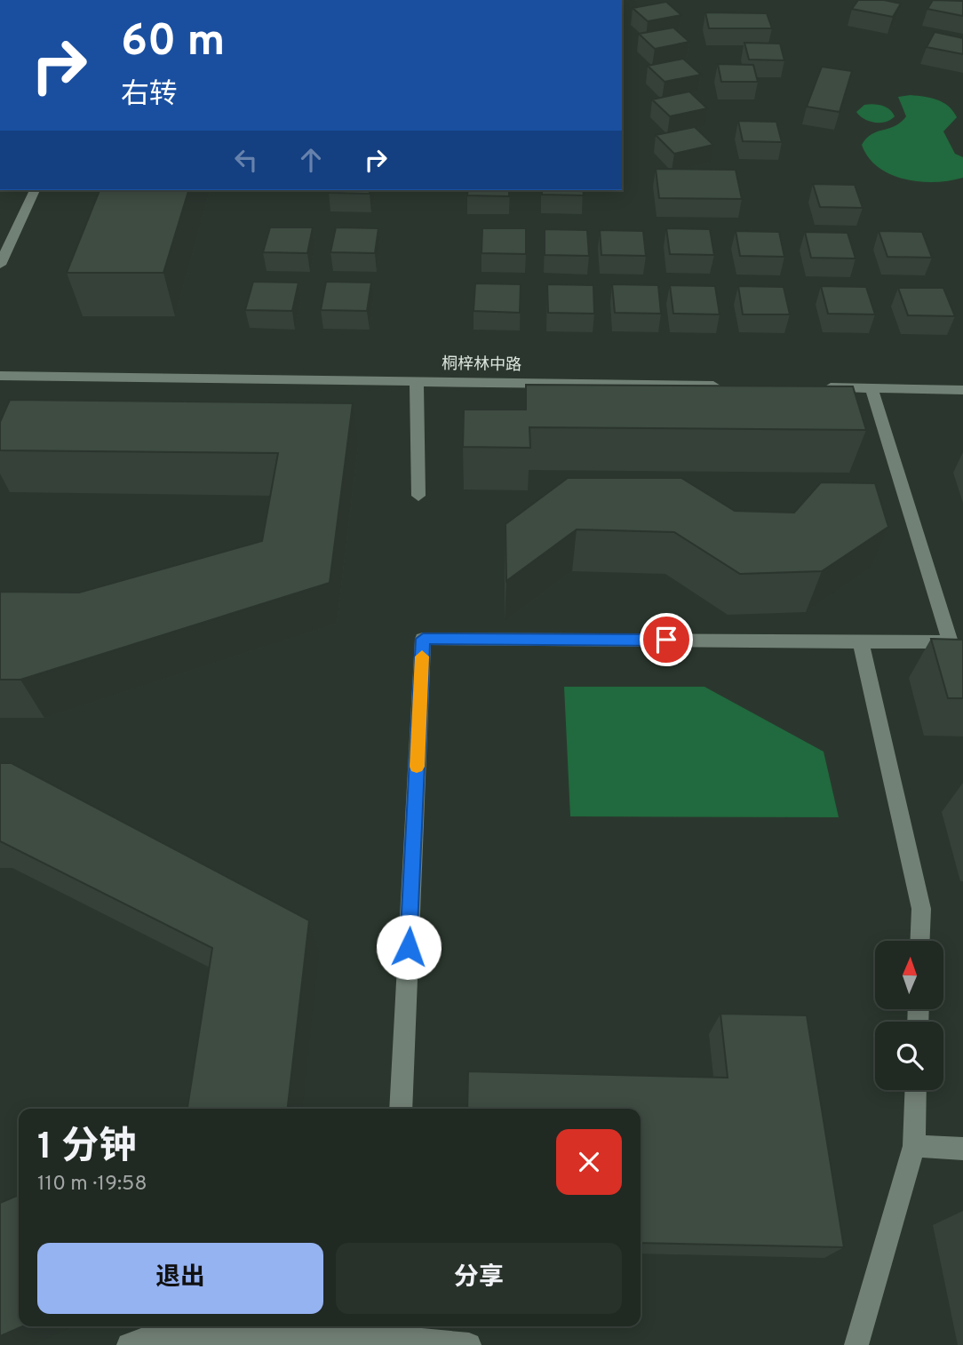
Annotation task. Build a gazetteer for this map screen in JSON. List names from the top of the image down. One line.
{"streets":{"street":["桐梓林中路"]},"north":"top","page":{"turn":["60 m","右转"],"heading":["1 分钟","110 m · 19:58"],"buttons":["退出","分享"]}}
